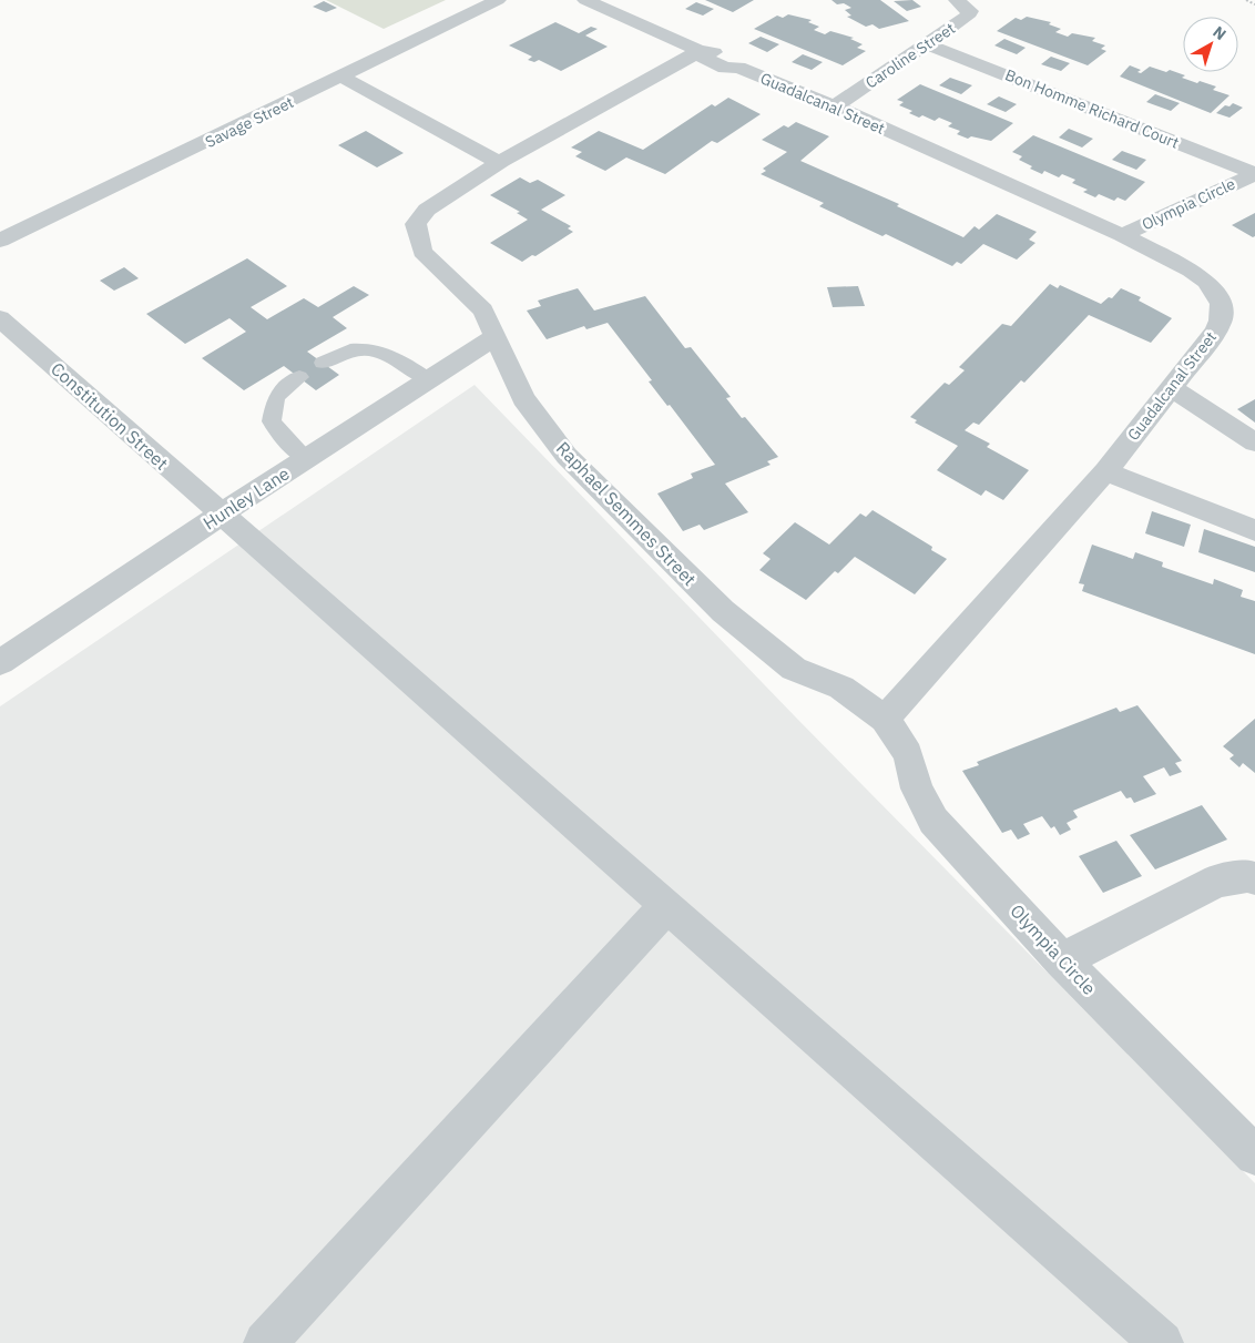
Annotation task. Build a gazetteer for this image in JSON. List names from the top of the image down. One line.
{"streets":{"street":["Caroline Street","Guadalcanal Street","Bon Homme Richard Court","Savage Street","Olympia Circle","Constitution Street","Hunley Lane","Raphael Semmes Street"]},"crossings":[["Caroline Street","Guadalcanal Street"],["Caroline Street","Bon Homme Richard Court"],["Guadalcanal Street","Olympia Circle"],["Guadalcanal Street","Raphael Semmes Street"],["Bon Homme Richard Court","Olympia Circle"],["Olympia Circle","Raphael Semmes Street"],["Constitution Street","Hunley Lane"],["Hunley Lane","Raphael Semmes Street"]],"north":"top right"}
